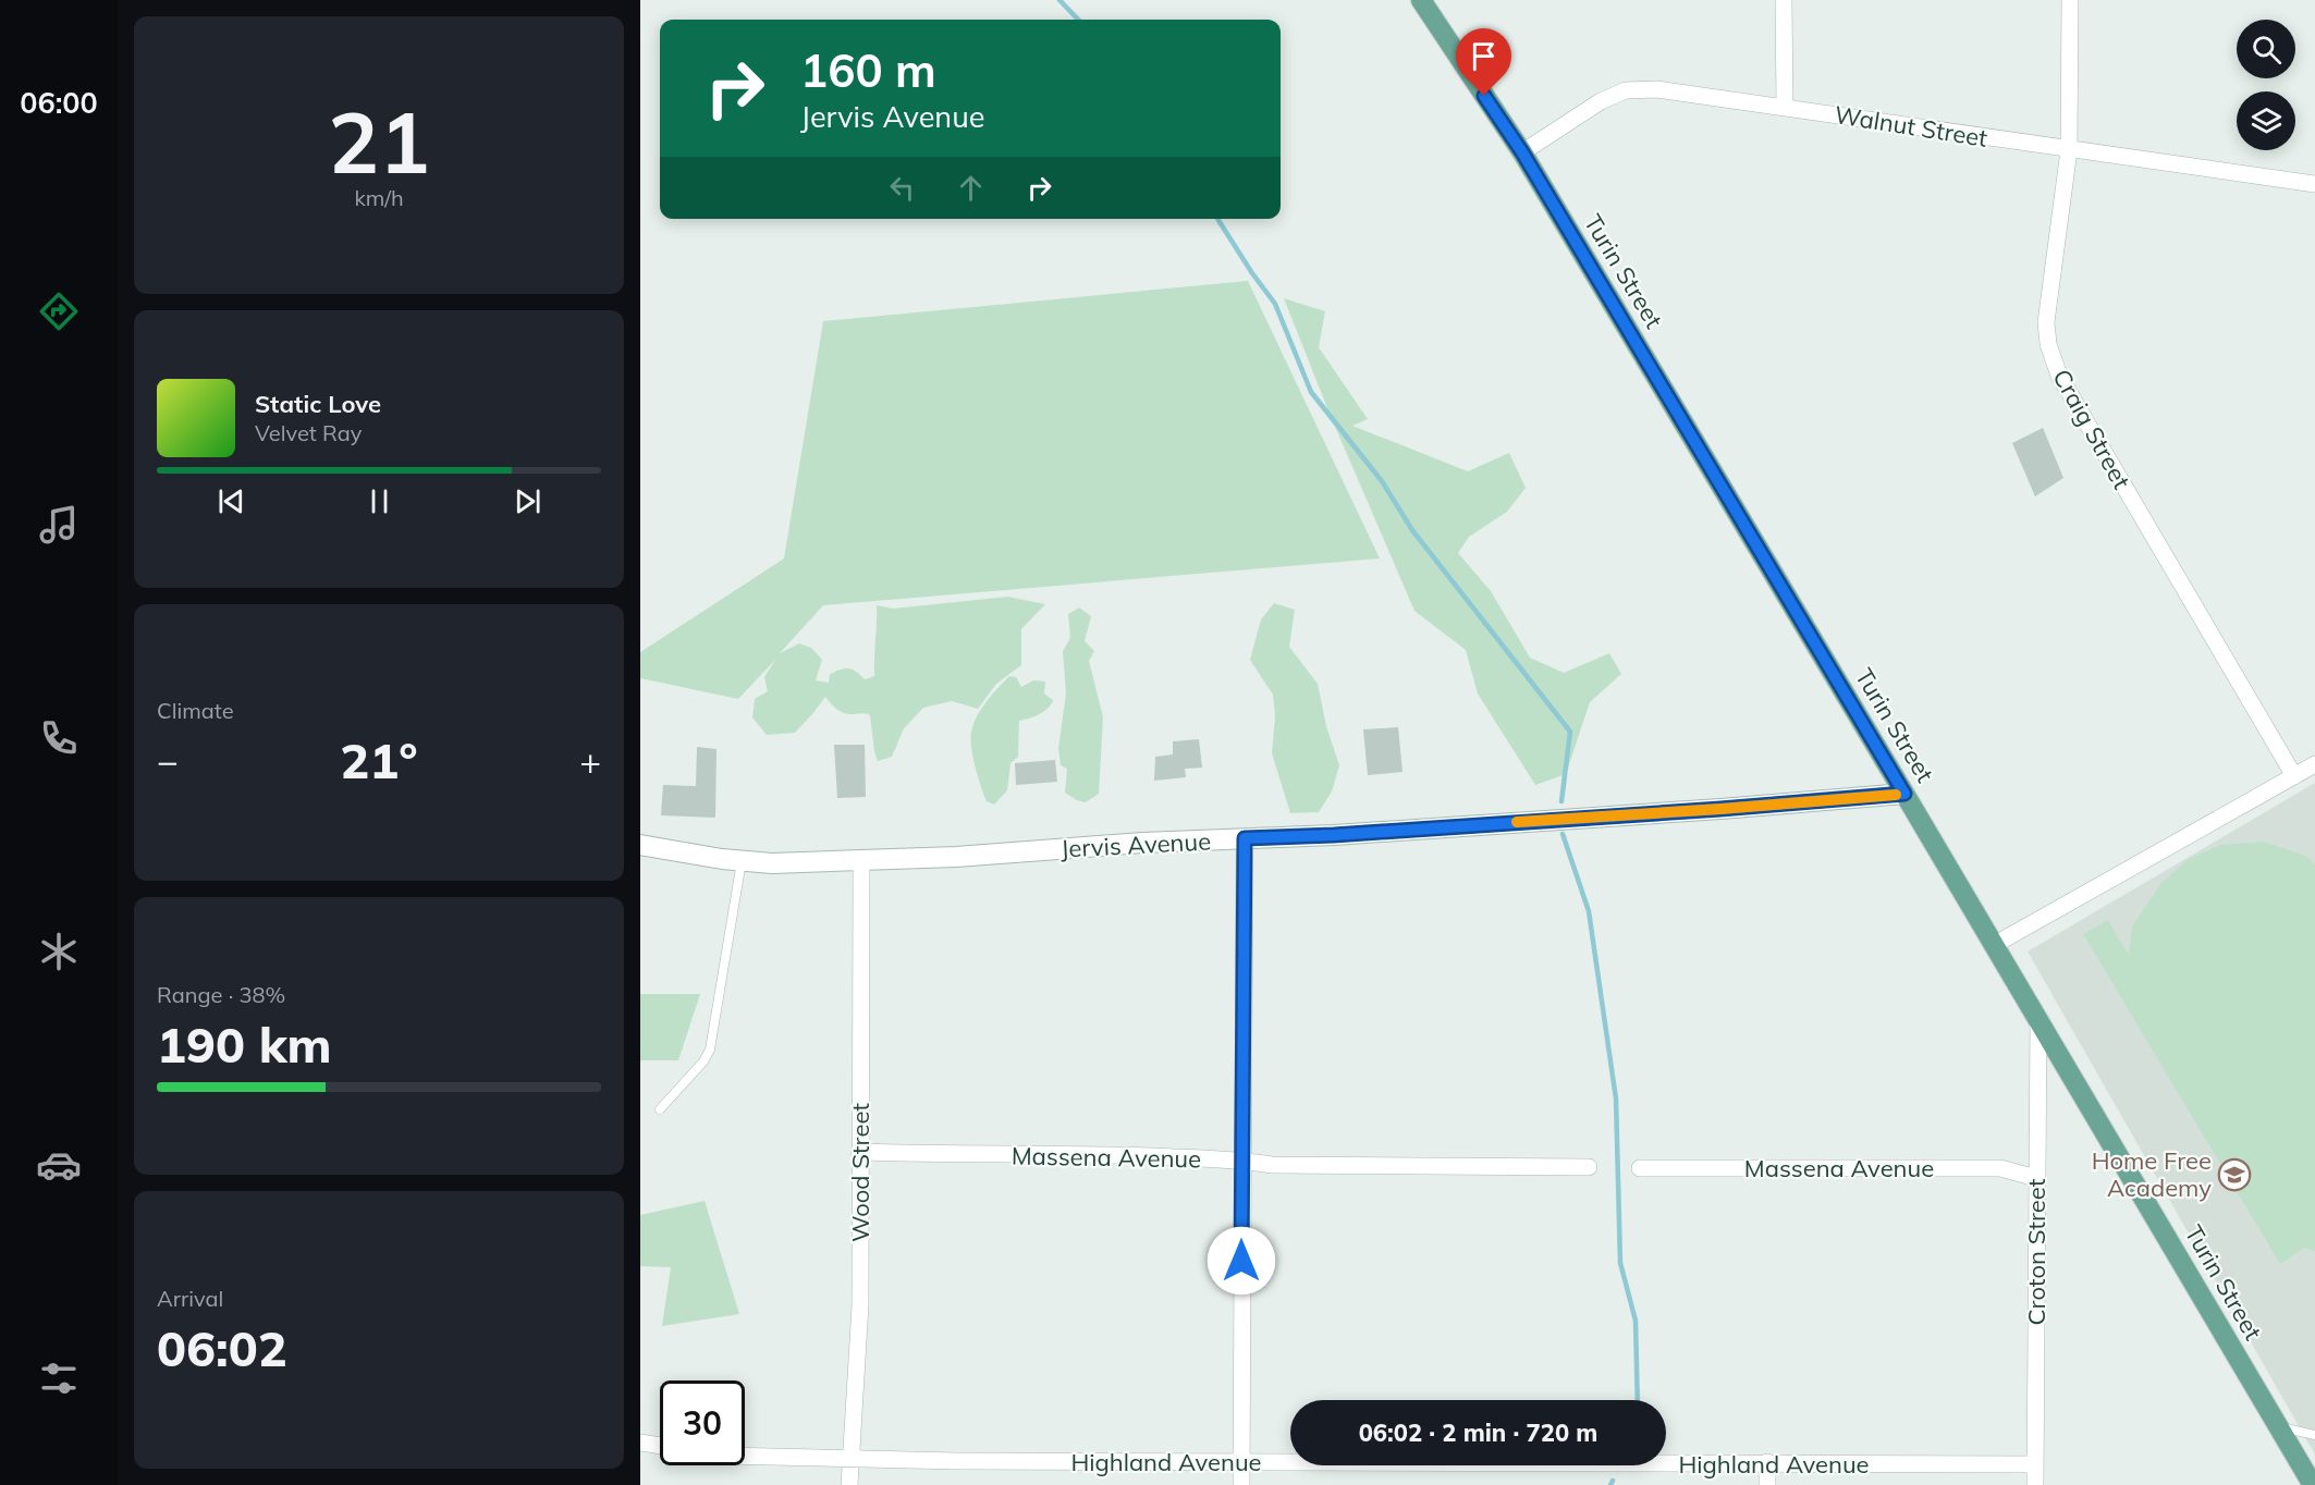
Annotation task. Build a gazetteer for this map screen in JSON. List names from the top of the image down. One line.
{"streets":{"main road":["Turin Street"],"street":["Walnut Street","Craig Street","Jervis Avenue","Massena Avenue","Wood Street","Croton Street","Highland Avenue"]},"crossings":[["Walnut Street","Turin Street"],["Walnut Street","Craig Street"],["Turin Street","Jervis Avenue"],["Turin Street","Croton Street"],["Jervis Avenue","Wood Street"],["Massena Avenue","Wood Street"],["Massena Avenue","Croton Street"],["Wood Street","Highland Avenue"],["Croton Street","Highland Avenue"]],"places":{"school or university":["Home Free Academy"]},"page":{"tabs":"06:00","tile":[["21","km/h"],"Climate",["Range · 38%","190 km"],["Arrival","06:02"]],"turn":["160 m","Jervis Avenue"],"song":["Static Love","Velvet Ray"],"heat":["−","21°","+"],"limit":"30","trip":"06:02 · 2 min · 720 m"}}
